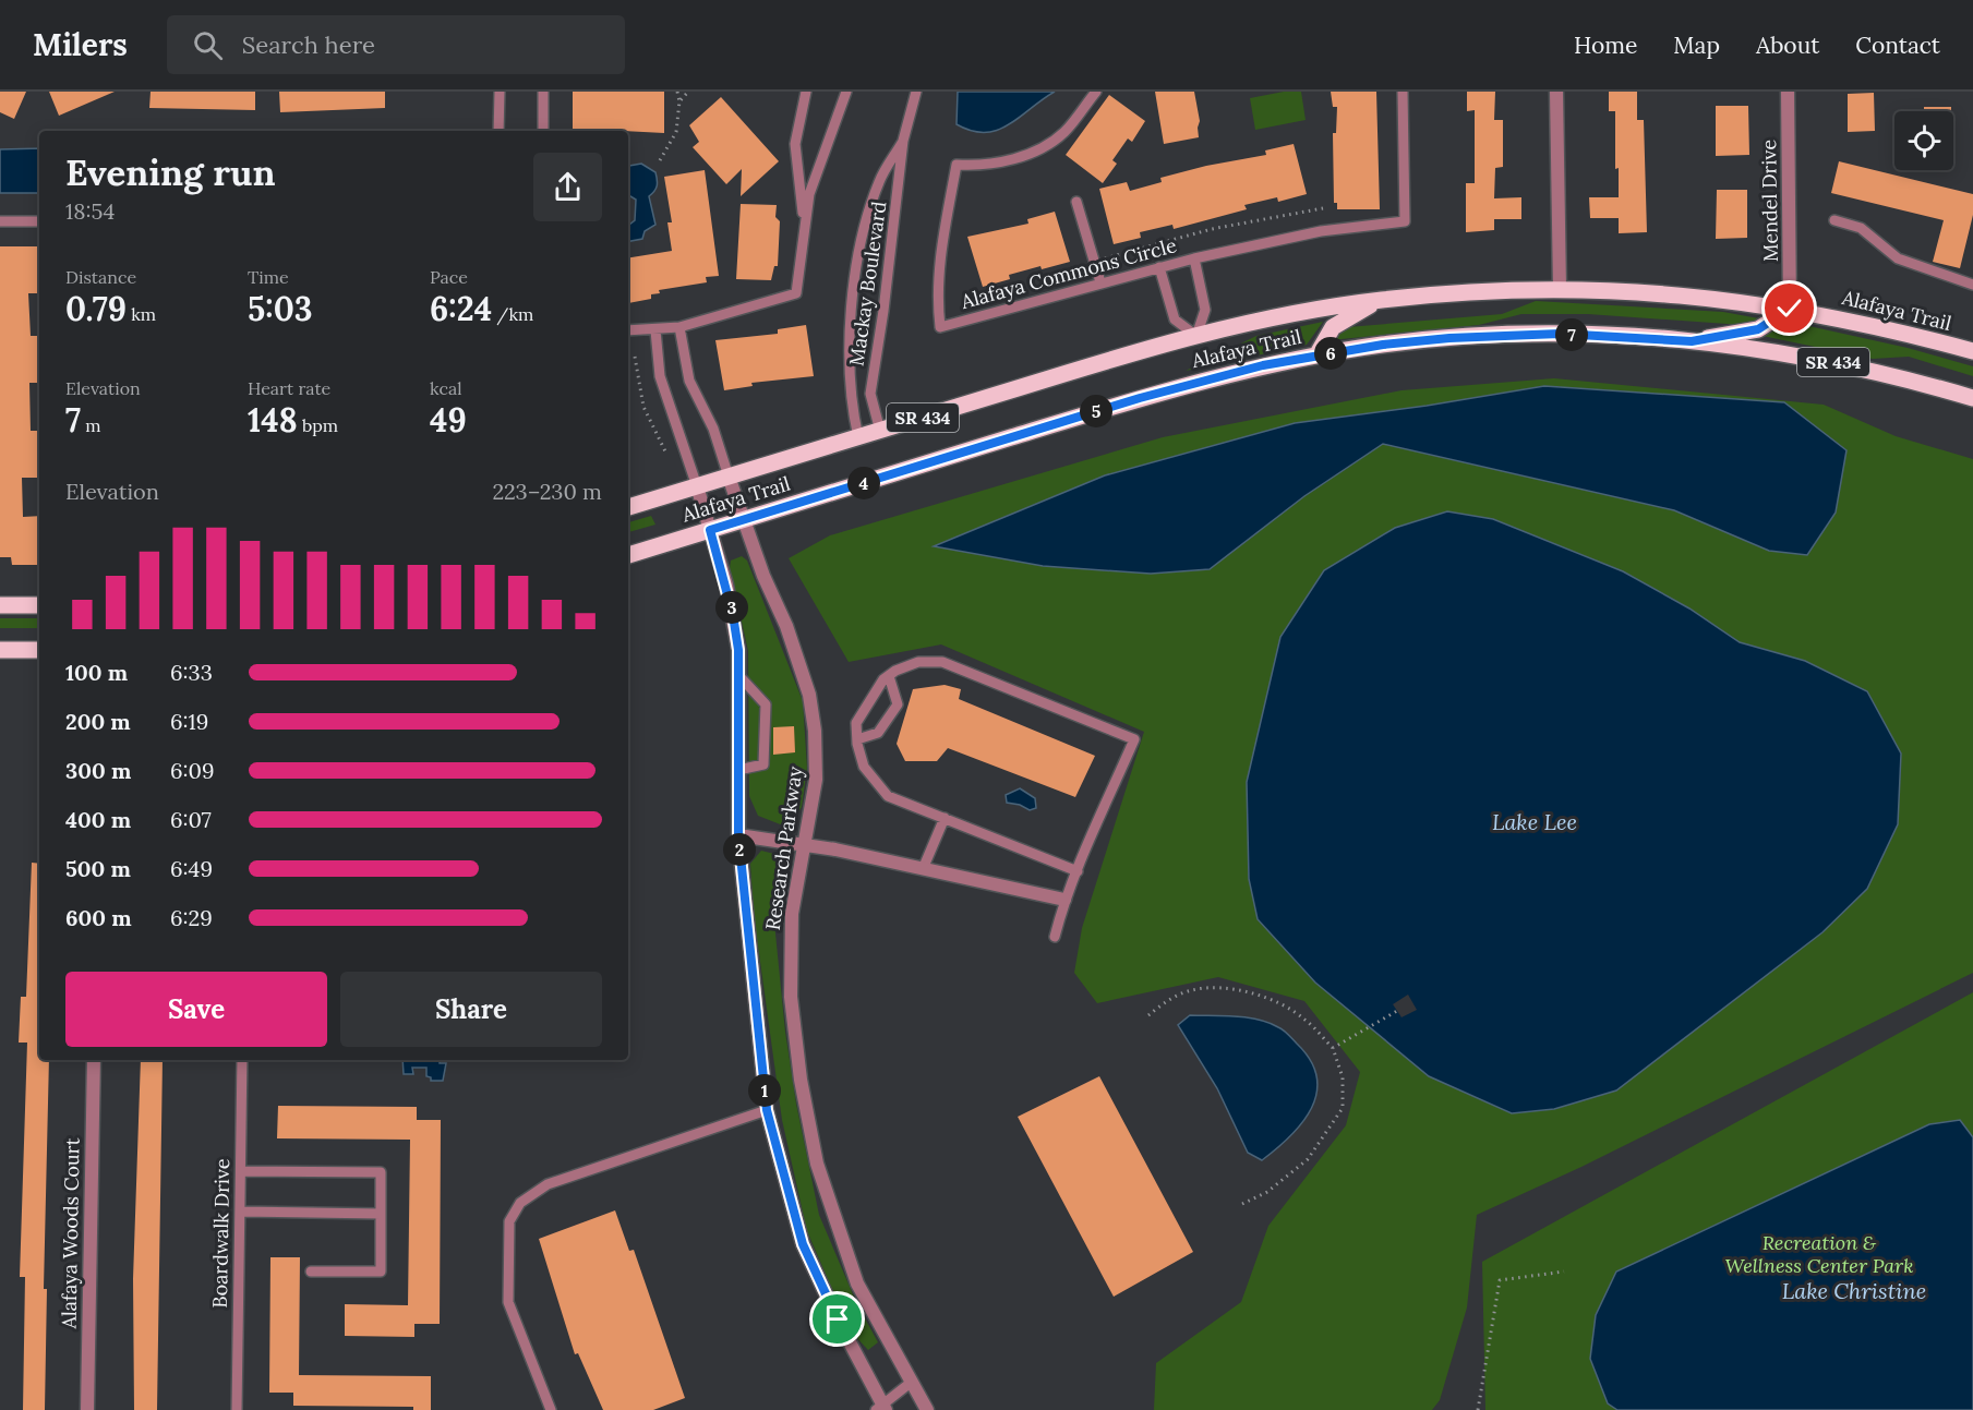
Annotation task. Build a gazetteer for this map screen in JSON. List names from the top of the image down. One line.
{"streets":{"main road":["Alafaya Trail","SR 434"],"street":["Mendel Drive","Research Parkway","Alafaya Woods Court"],"lane":["Alafaya Commons Circle","Mackay Boulevard","Boardwalk Drive"]},"crossings":[["Mendel Drive","Alafaya Trail"],["Mackay Boulevard","Alafaya Trail"],["Alafaya Trail","Research Parkway"]],"water":["Lake Lee","Lake Christine"],"parks":["Recreation & Wellness Center Park"],"page":{"header":"Milers","search":"Search here","nav":["Home","Map","About","Contact"],"heading":["Evening run","18:54"],"stats":[["Distance","0.79 km"],["Time","5:03"],["Pace","6:24 /km"],["Elevation","7 m"],["Heart rate","148 bpm"],["kcal","49"]],"pins":["7","6","5","4","3","2","1"],"chart":["Elevation","223–230 m"],"list":[{"name":"100 m","note":"6:33"},{"name":"200 m","note":"6:19"},{"name":"300 m","note":"6:09"},{"name":"400 m","note":"6:07"},{"name":"500 m","note":"6:49"},{"name":"600 m","note":"6:29"}],"buttons":["Save","Share"]}}
